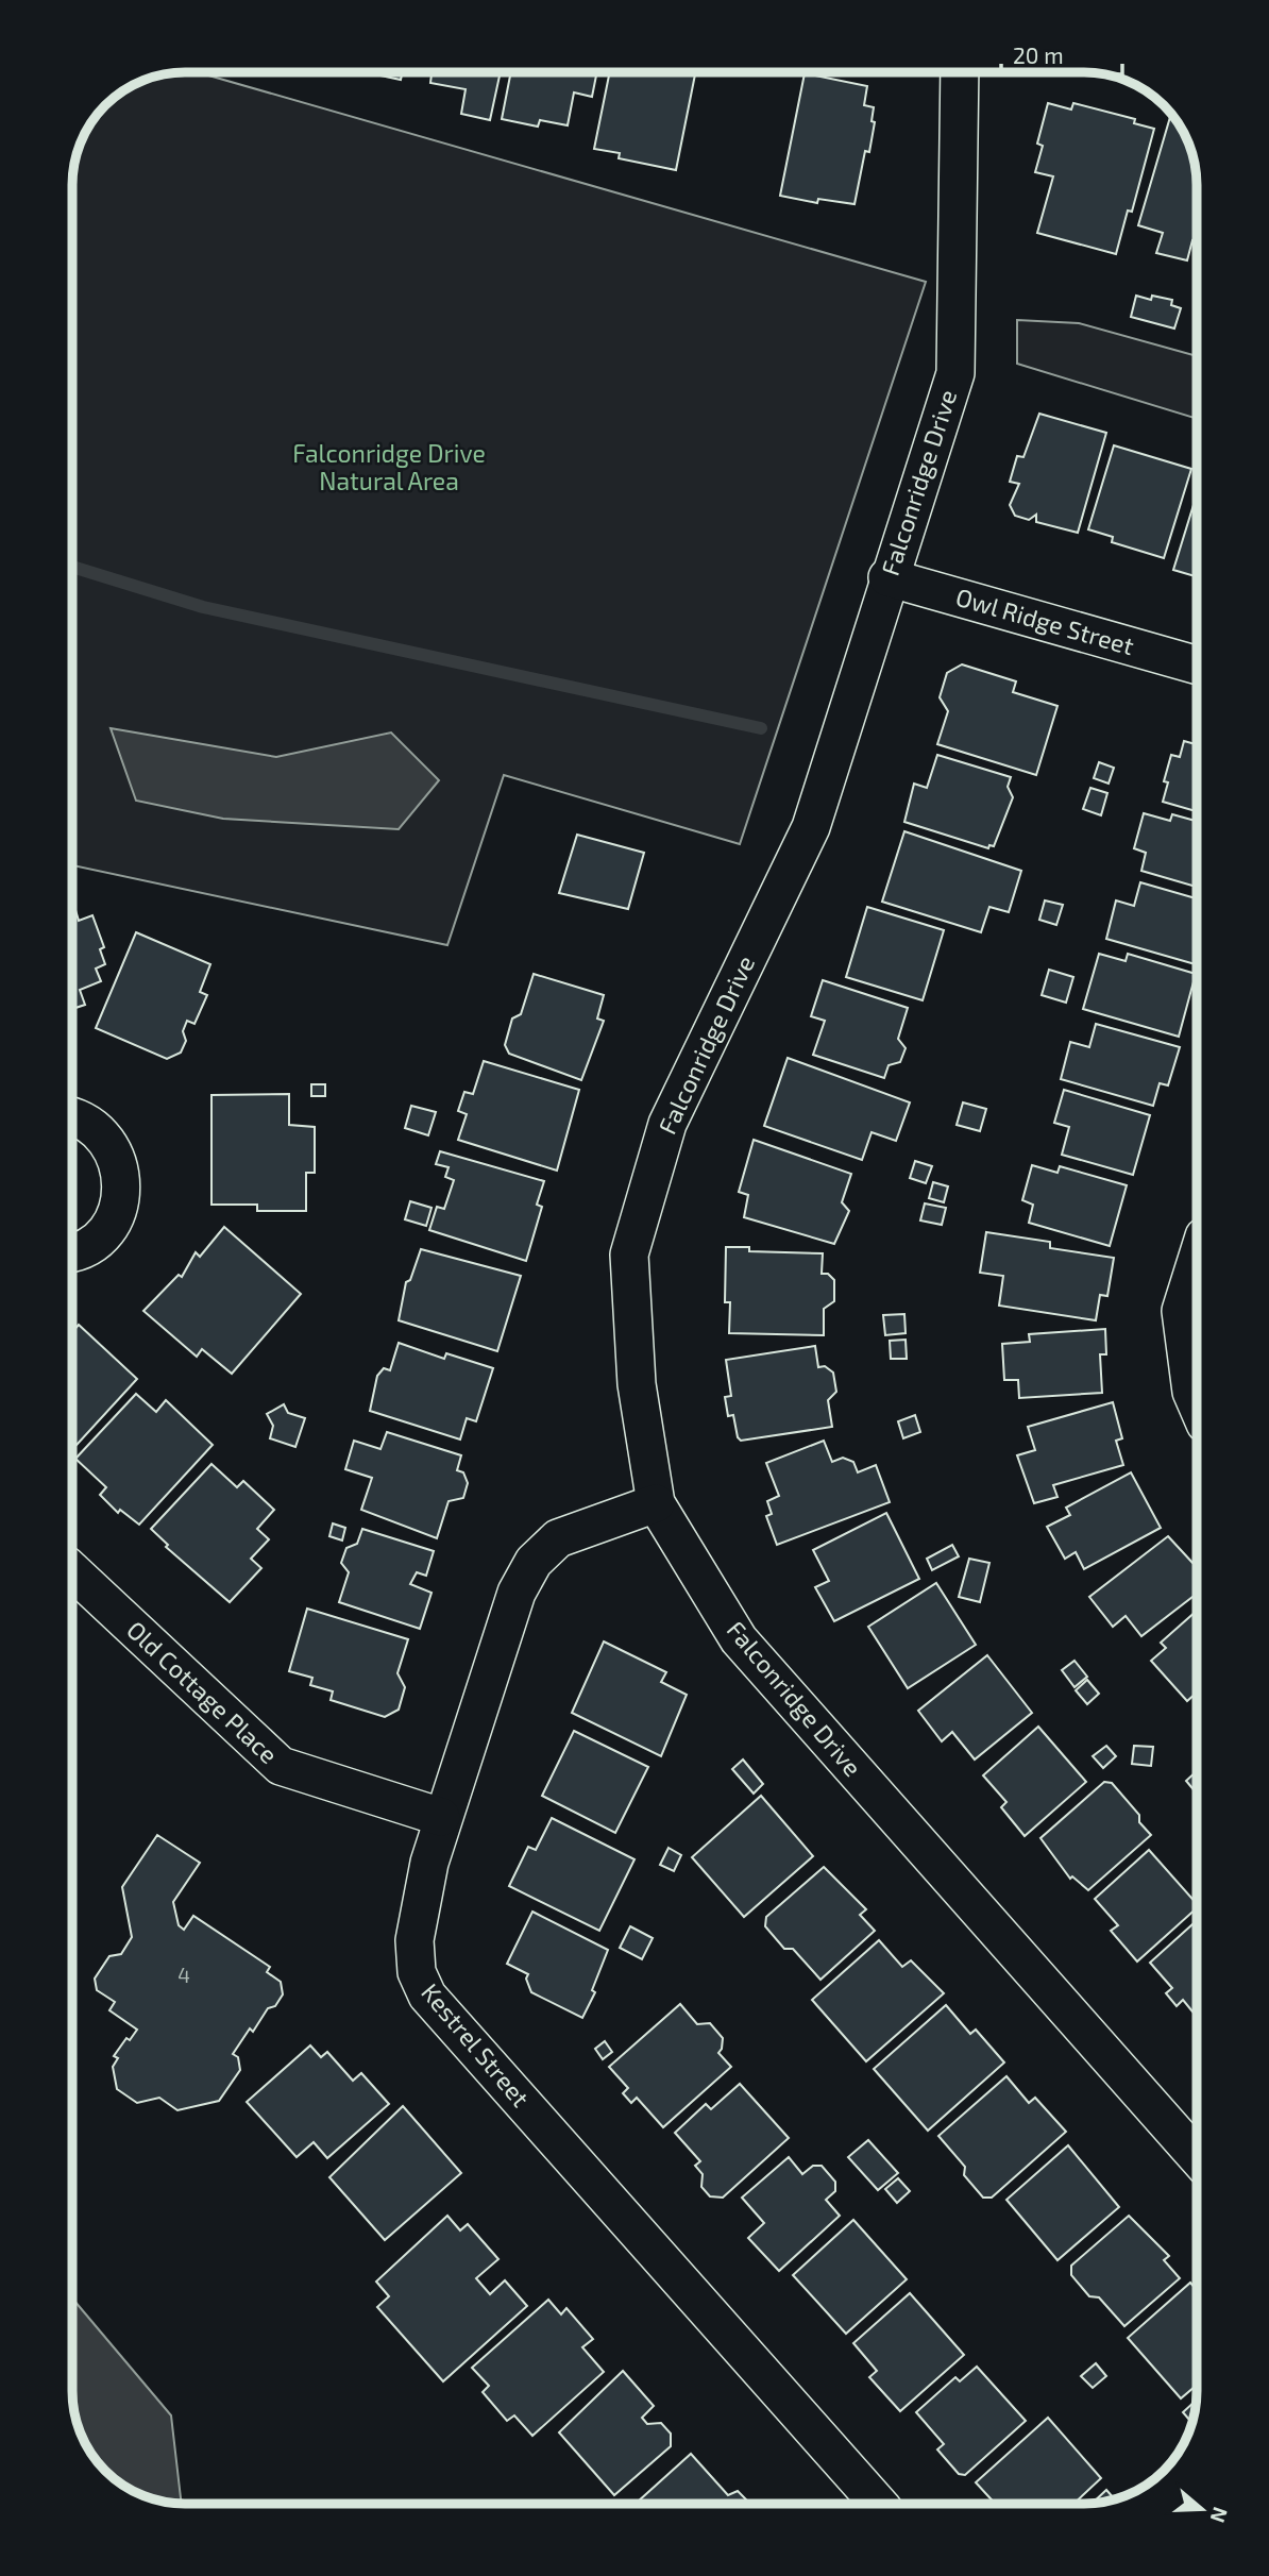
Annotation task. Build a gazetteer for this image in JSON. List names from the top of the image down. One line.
{"streets":{"street":["Falconridge Drive","Owl Ridge Street","Old Cottage Place","Kestrel Street"]},"crossings":[["Falconridge Drive","Owl Ridge Street"],["Falconridge Drive","Kestrel Street"],["Old Cottage Place","Kestrel Street"]],"parks":["Falconridge Drive Natural Area"],"house_numbers":["4"],"scale_bar":"20 m","north":"right"}
